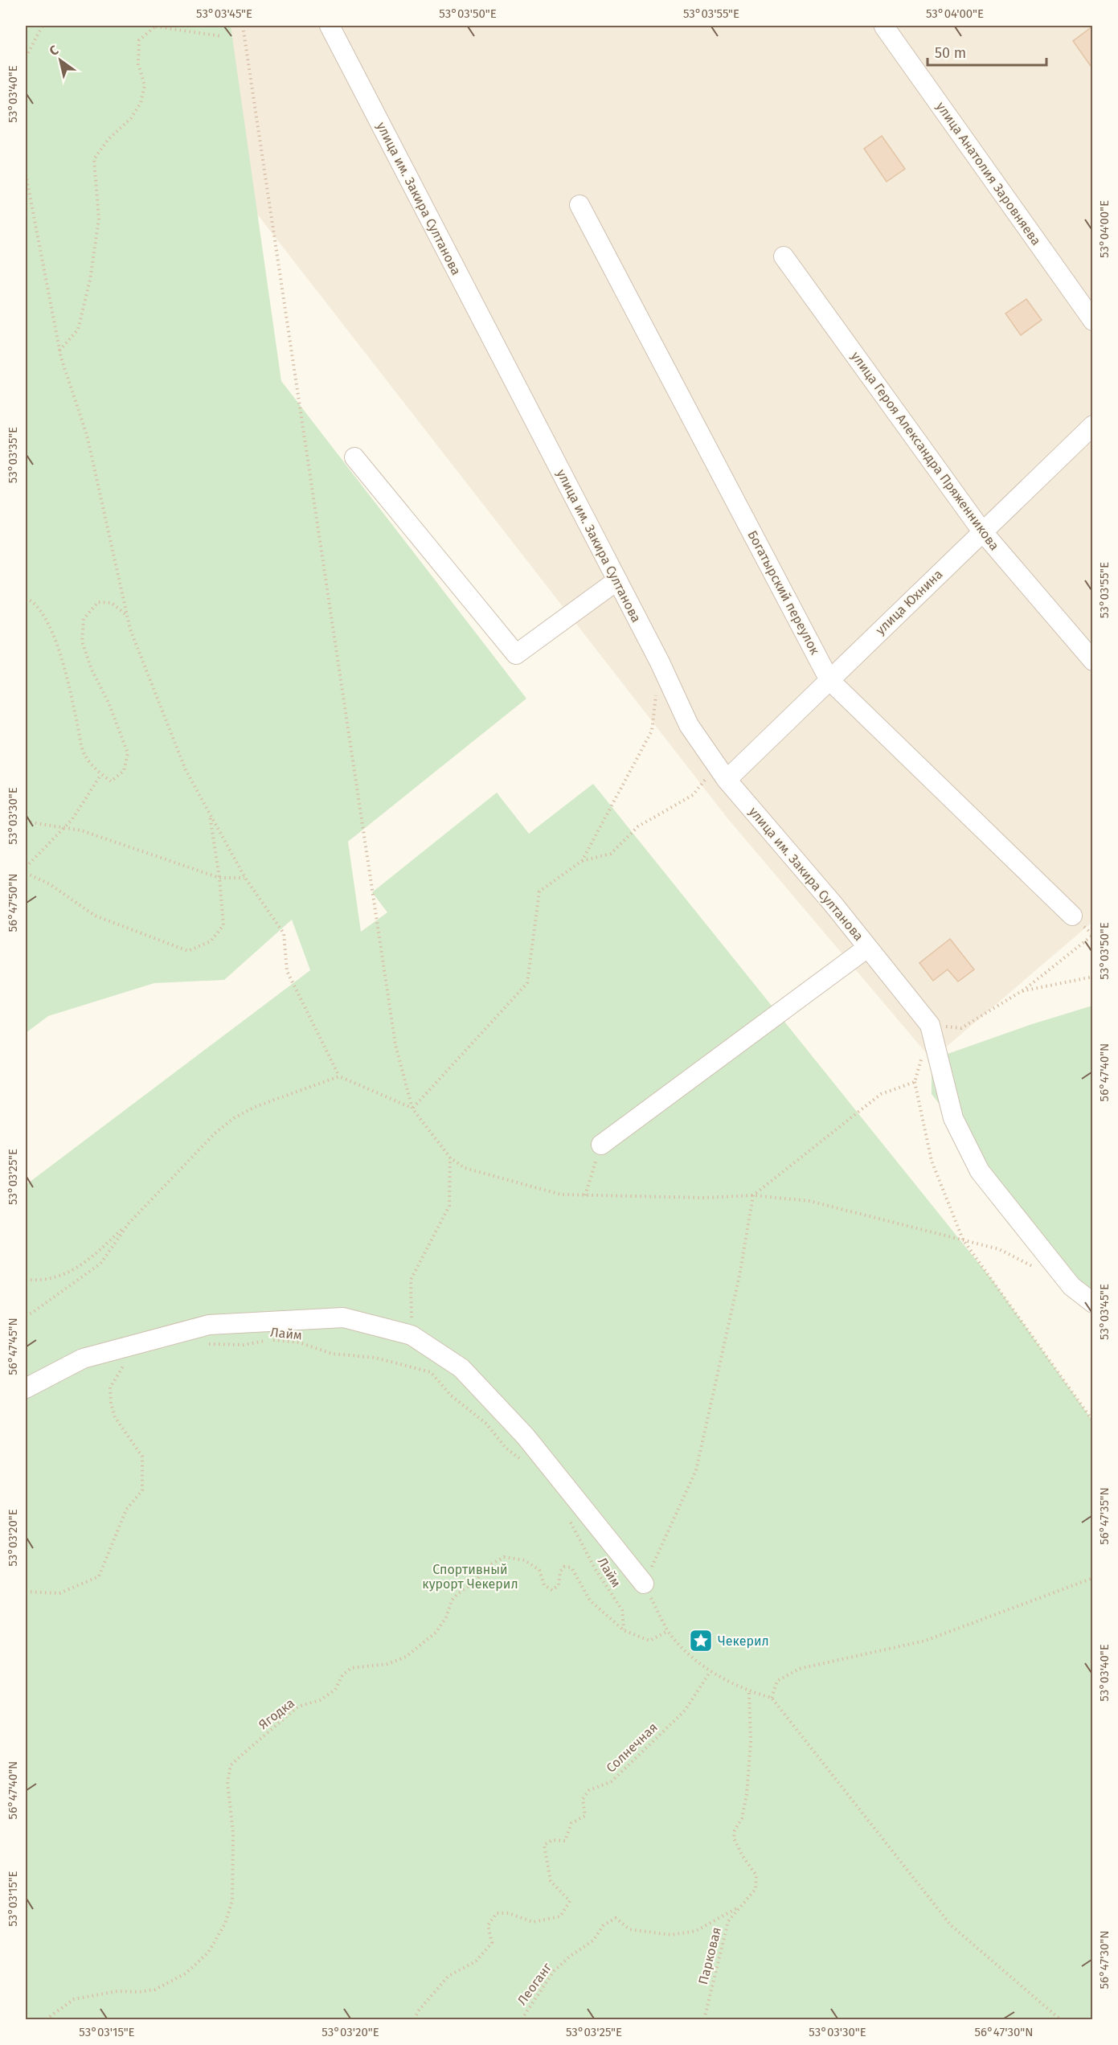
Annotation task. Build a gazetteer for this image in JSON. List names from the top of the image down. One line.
{"streets":{"street":["улица Анатолия Заровняева","улица им. Закира Султанова","улица Героя Александра Пряженникова","Богатырский переулок","улица Юхнина"],"path":["Лайм","Ягодка","Солнечная","Парковая","Леоганг"]},"crossings":[["улица им. Закира Султанова","улица Юхнина"],["улица Героя Александра Пряженникова","улица Юхнина"],["Богатырский переулок","улица Юхнина"],["Лайм","Ягодка"],["Парковая","Леоганг"]],"parks":["Спортивный курорт Чекерил"],"places":{"place":["Чекерил"]},"scale_bar":"50 m","north":"top left","coordinates":["53°03'45\"E","53°03'50\"E","53°03'55\"E","53°04'00\"E","53°03'40\"E","53°03'35\"E","53°03'30\"E","56°47'50\"N","56°47'40\"N","53°03'25\"E","56°47'45\"N","56°47'35\"N","53°03'20\"E","53°03'15\"E","56°47'30\"N"]}
